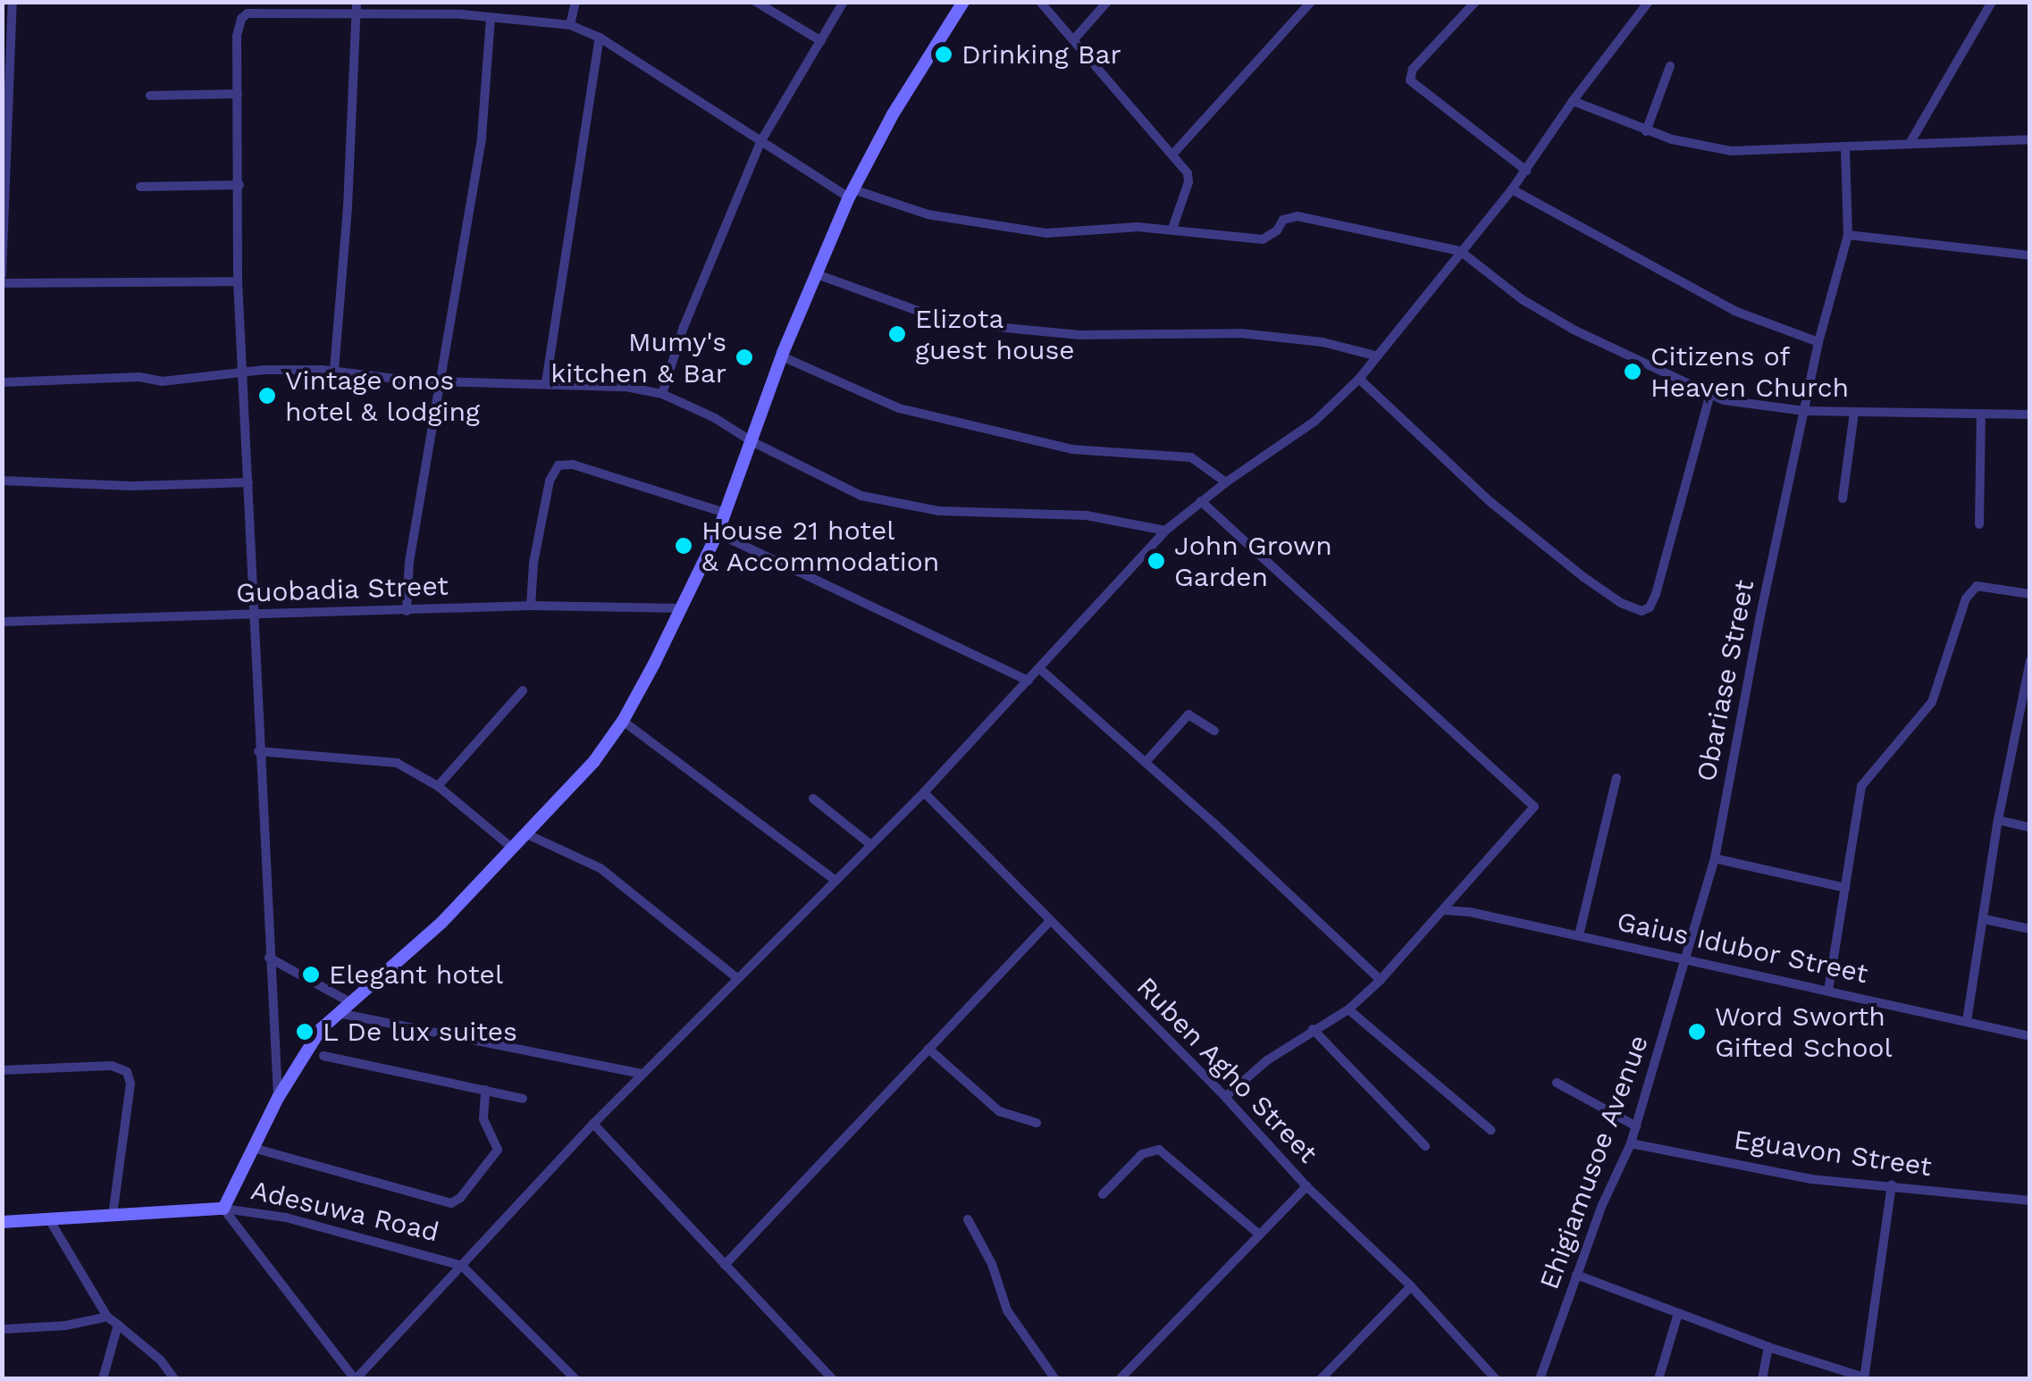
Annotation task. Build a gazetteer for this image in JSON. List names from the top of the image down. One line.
{"streets":{"street":["Guobadia Street","Obariase Street","Gaius Idubor Street","Ruben Agho Street","Eguavon Street","Ehigiamusoe Avenue","Adesuwa Road"]},"crossings":[["Obariase Street","Gaius Idubor Street"],["Obariase Street","Ehigiamusoe Avenue"],["Gaius Idubor Street","Ehigiamusoe Avenue"],["Eguavon Street","Ehigiamusoe Avenue"]],"places":["Drinking Bar","Elizota guest house","Mumy's kitchen & Bar","Citizens of Heaven Church","Vintage onos hotel & lodging","House 21 hotel & Accommodation","John Grown Garden","Elegant hotel","L De lux suites","Word Sworth Gifted School"]}
